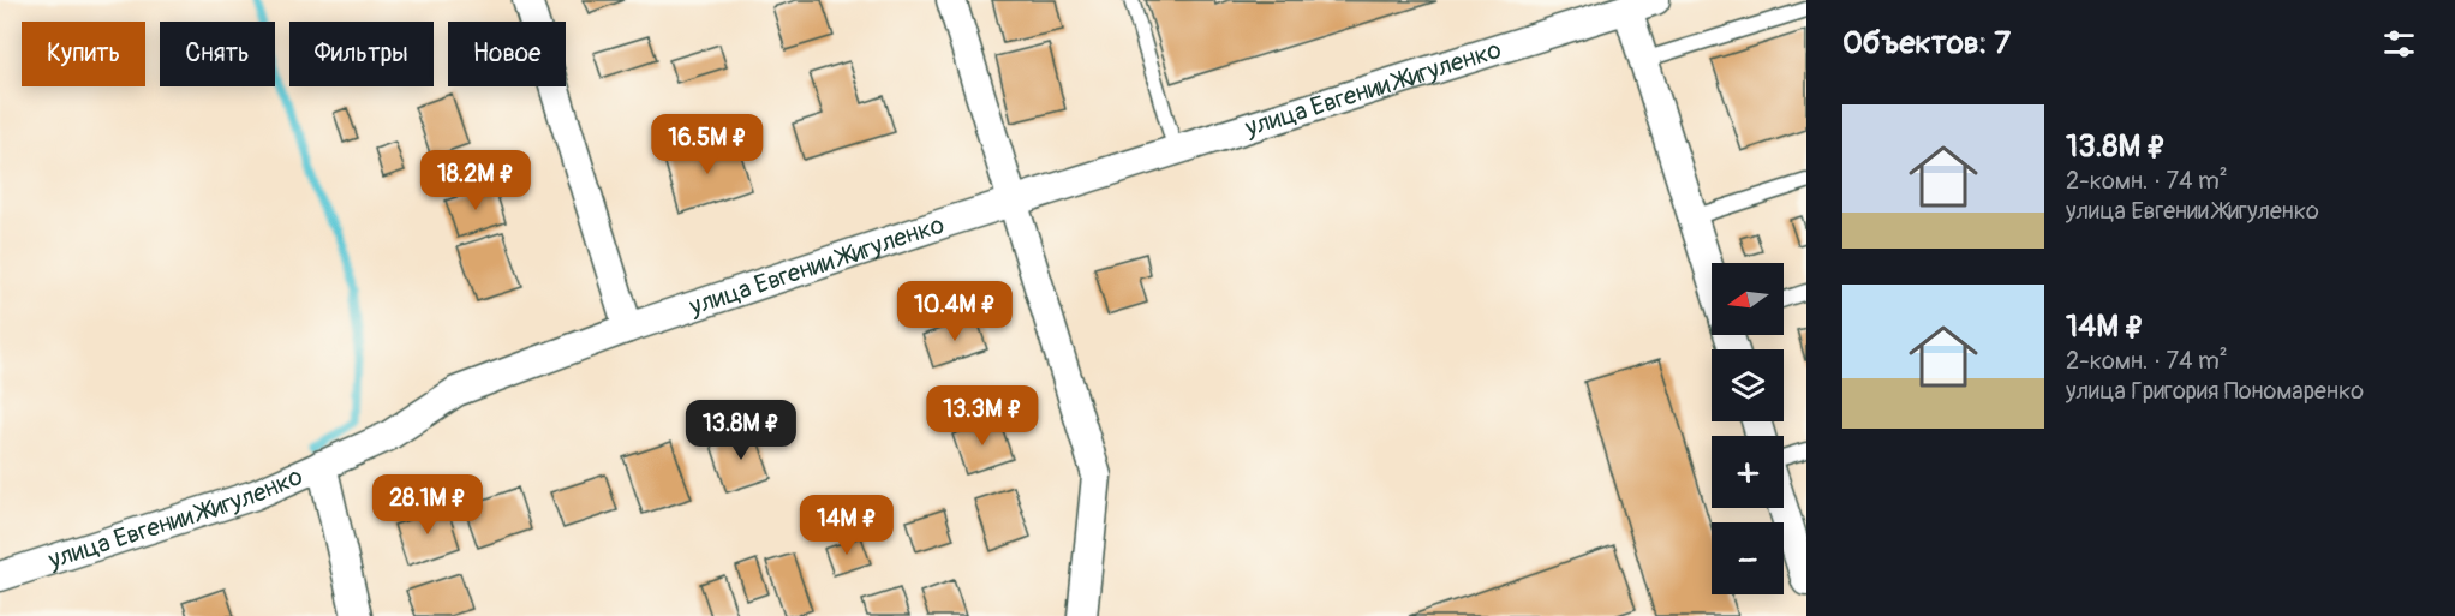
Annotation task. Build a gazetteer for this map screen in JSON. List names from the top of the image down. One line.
{"streets":{"street":["улица Евгении Жигуленко"]},"north":"left","page":{"heading":"Объектов: 7","chip":["Купить","Снять","Фильтры","Новое"],"list":[{"name":"13.8M ₽","note":"2-комн. · 74 m² · улица Евгении Жигуленко"},{"name":"14M ₽","note":"2-комн. · 74 m² · улица Григория Пономаренко"}],"price":["16.5M ₽","18.2M ₽","10.4M ₽","13.3M ₽","13.8M ₽","28.1M ₽","14M ₽"],"map_buttons":["+","−"]}}
